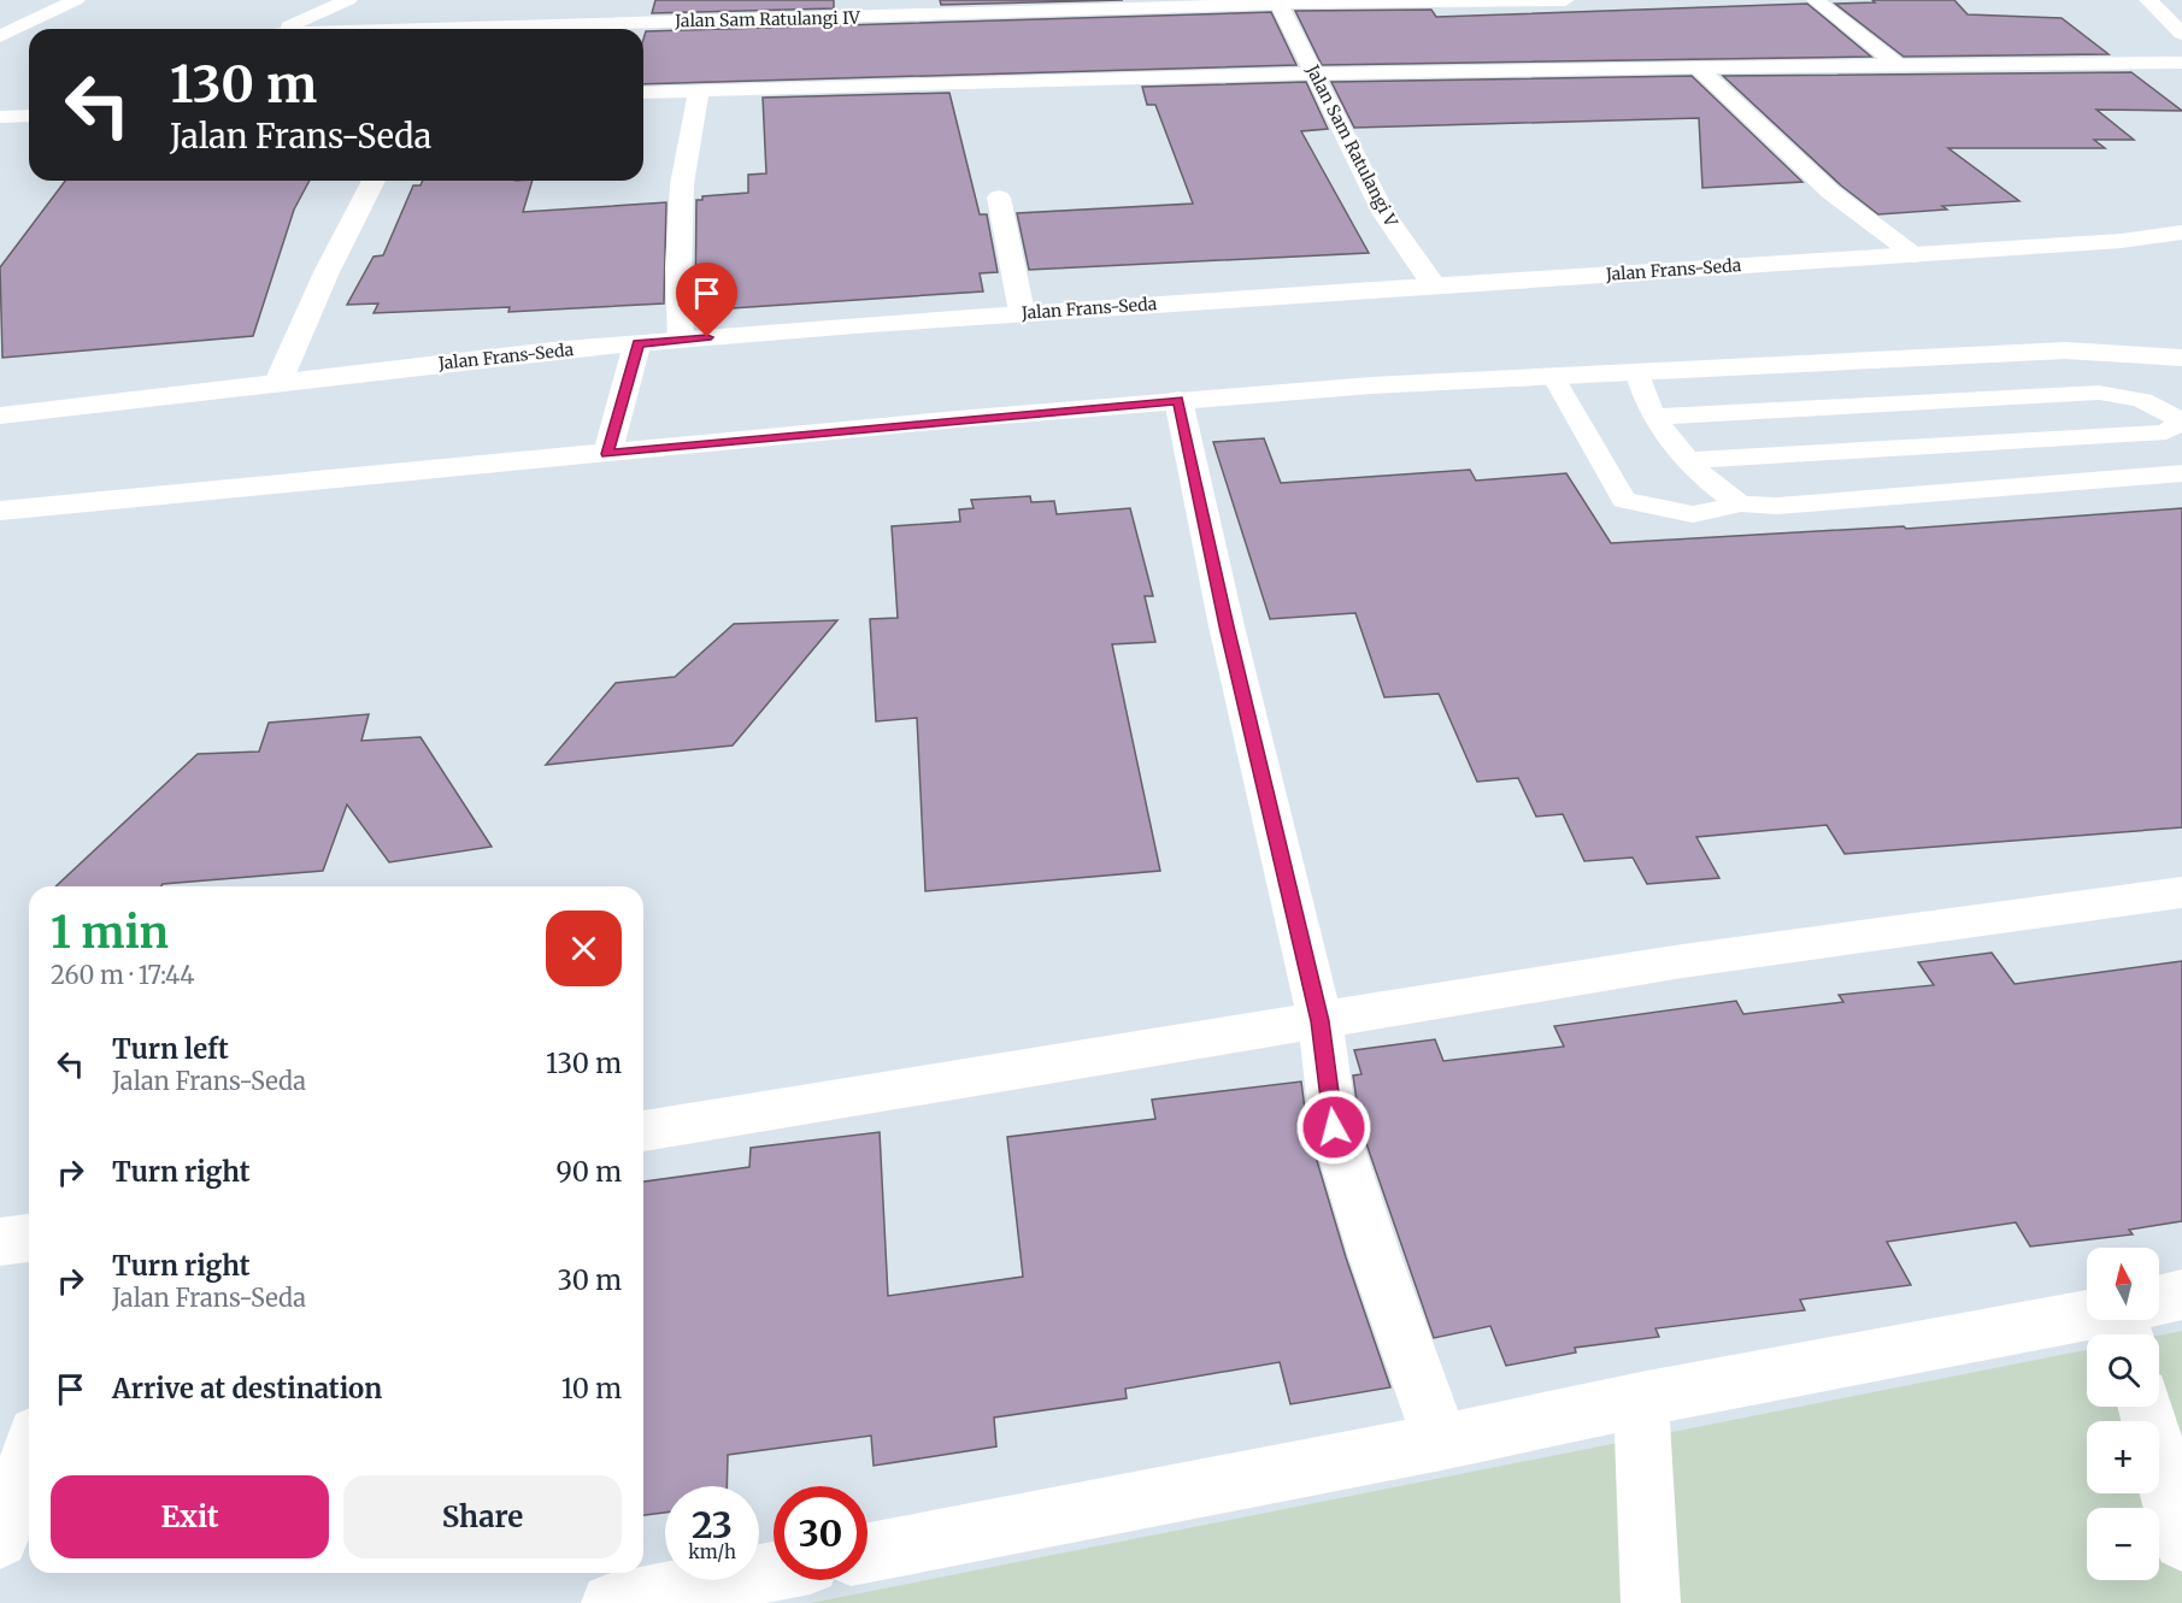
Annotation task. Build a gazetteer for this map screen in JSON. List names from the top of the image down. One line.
{"streets":{"street":["Jalan Sam Ratulangi IV","Jalan Sam Ratulangi V","Jalan Frans-Seda"]},"crossings":[["Jalan Sam Ratulangi IV","Jalan Sam Ratulangi V"],["Jalan Sam Ratulangi V","Jalan Frans-Seda"]],"north":"top","page":{"turn":["130 m","Jalan Frans-Seda"],"heading":["1 min","260 m · 17:44"],"list":[{"name":"Turn left","note":"Jalan Frans-Seda","value":"130 m"},{"name":"Turn right","value":"90 m"},{"name":"Turn right","note":"Jalan Frans-Seda","value":"30 m"},{"name":"Arrive at destination","value":"10 m"}],"map_buttons":["+","−"],"buttons":["Exit","Share"],"speed":"23 km/h","limit":"30"}}
